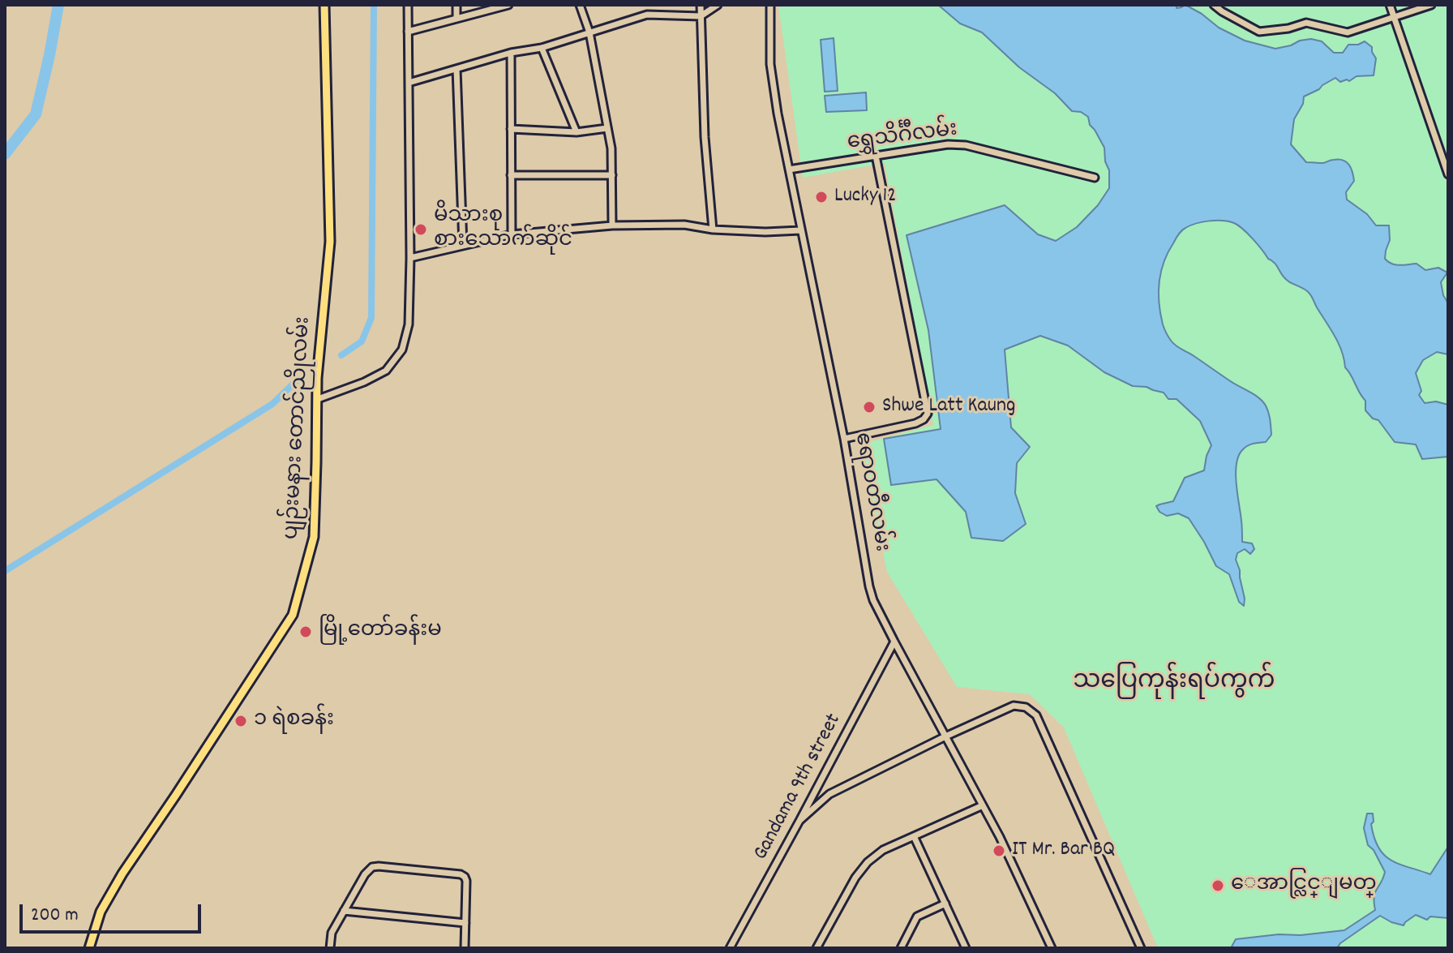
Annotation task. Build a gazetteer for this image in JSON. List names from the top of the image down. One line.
{"streets":{"main road":["ပျဉ်းမနား တောင်ညိုလမ်း"],"street":["ရွှေသိင်္ဂီလမ်း","ဧရာဝတီလမ်း","Gandama 9th street"]},"crossings":[["ရွှေသိင်္ဂီလမ်း","ဧရာဝတီလမ်း"],["ဧရာဝတီလမ်း","Gandama 9th street"]],"districts":["သပြေကုန်းရပ်ကွက်"],"places":["Lucky 12","မိသားစု စားသောက်ဆိုင်","Shwe Latt Kaung","မြို့တော်ခန်းမ","၁ ရဲစခန်း","IT Mr. Bar BQ","ေအာင္လြင္ျမတ္"],"scale_bar":"200 m"}
